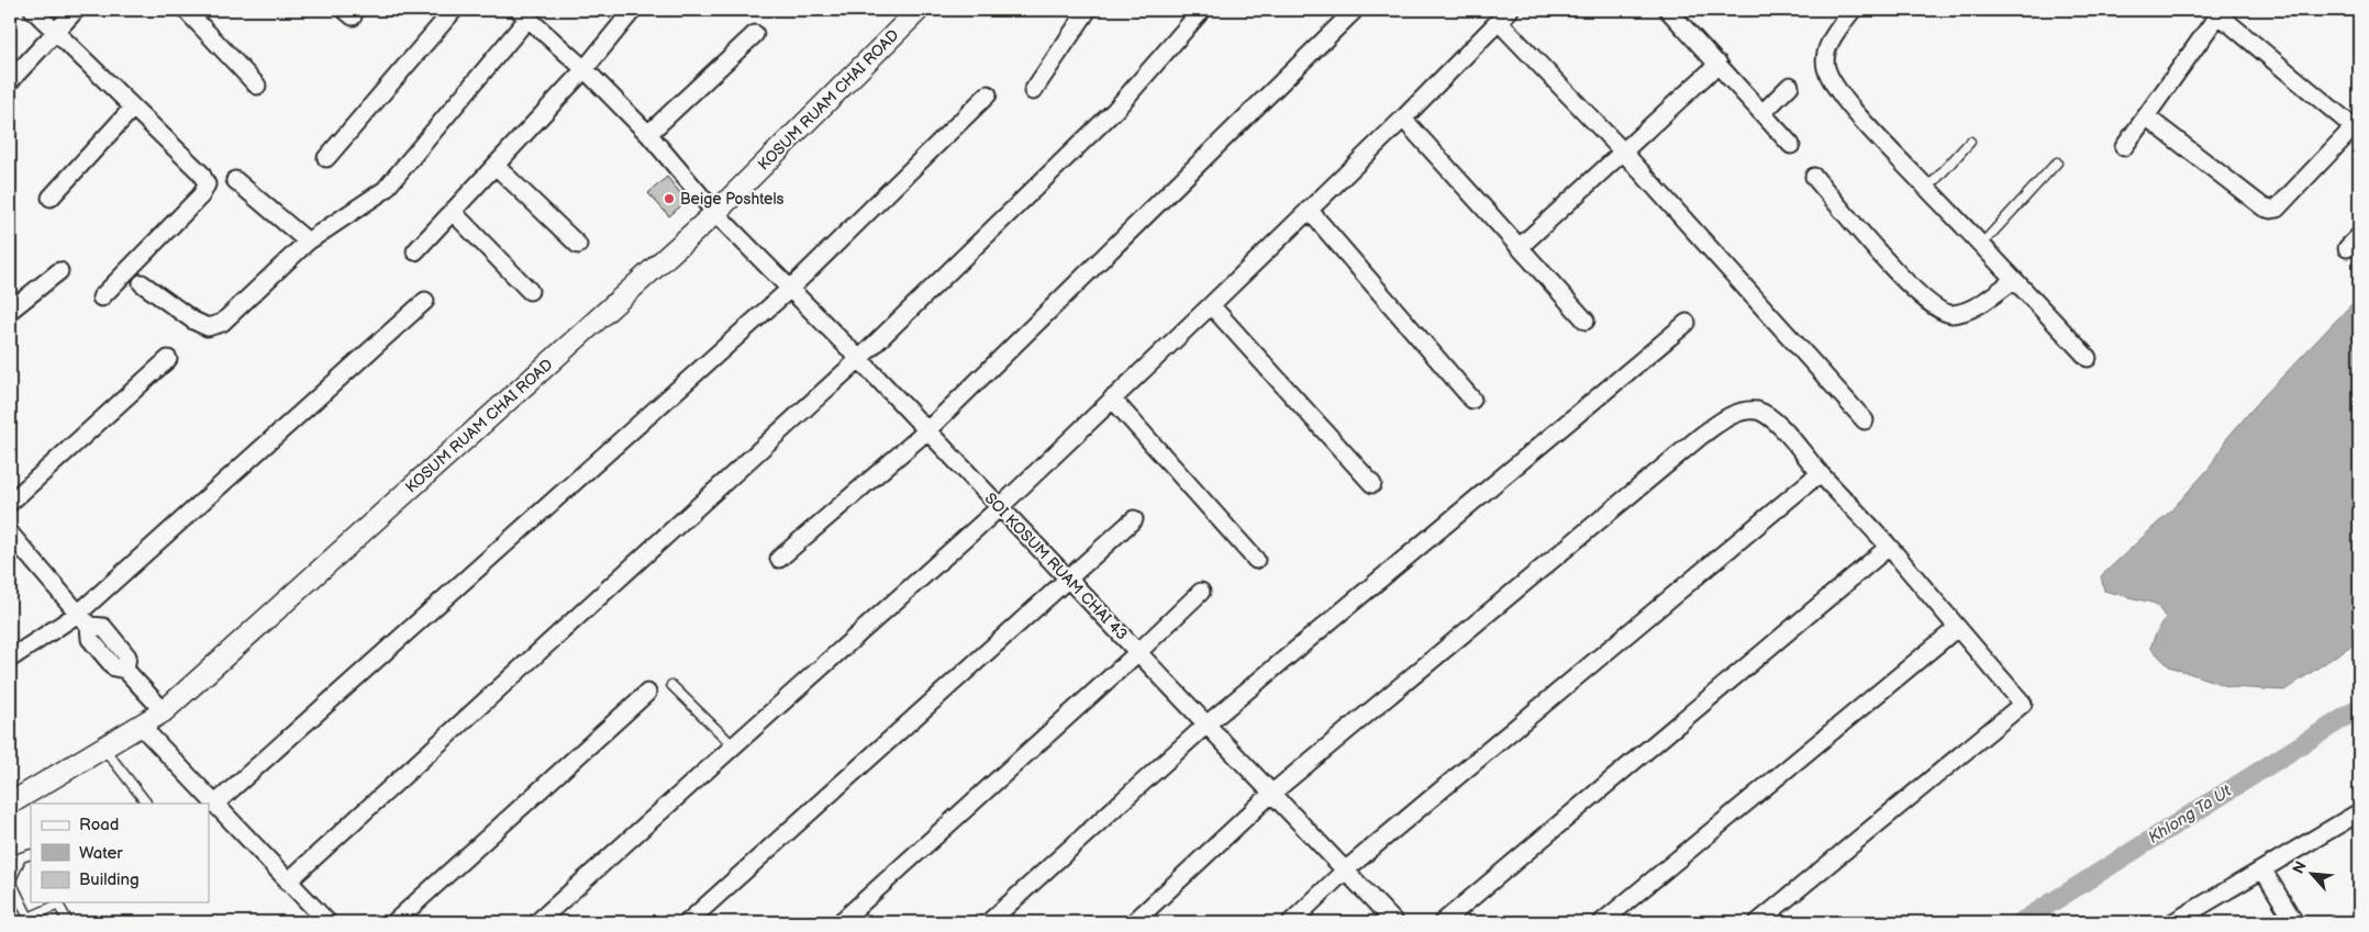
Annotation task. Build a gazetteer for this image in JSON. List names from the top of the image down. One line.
{"streets":{"street":["KOSUM RUAM CHAI ROAD","SOI KOSUM RUAM CHAI 43"]},"crossings":[["KOSUM RUAM CHAI ROAD","SOI KOSUM RUAM CHAI 43"]],"water":["Khlong Ta Ut"],"places":["Beige Poshtels"],"legend":["Road","Water","Building"],"north":"top left"}
